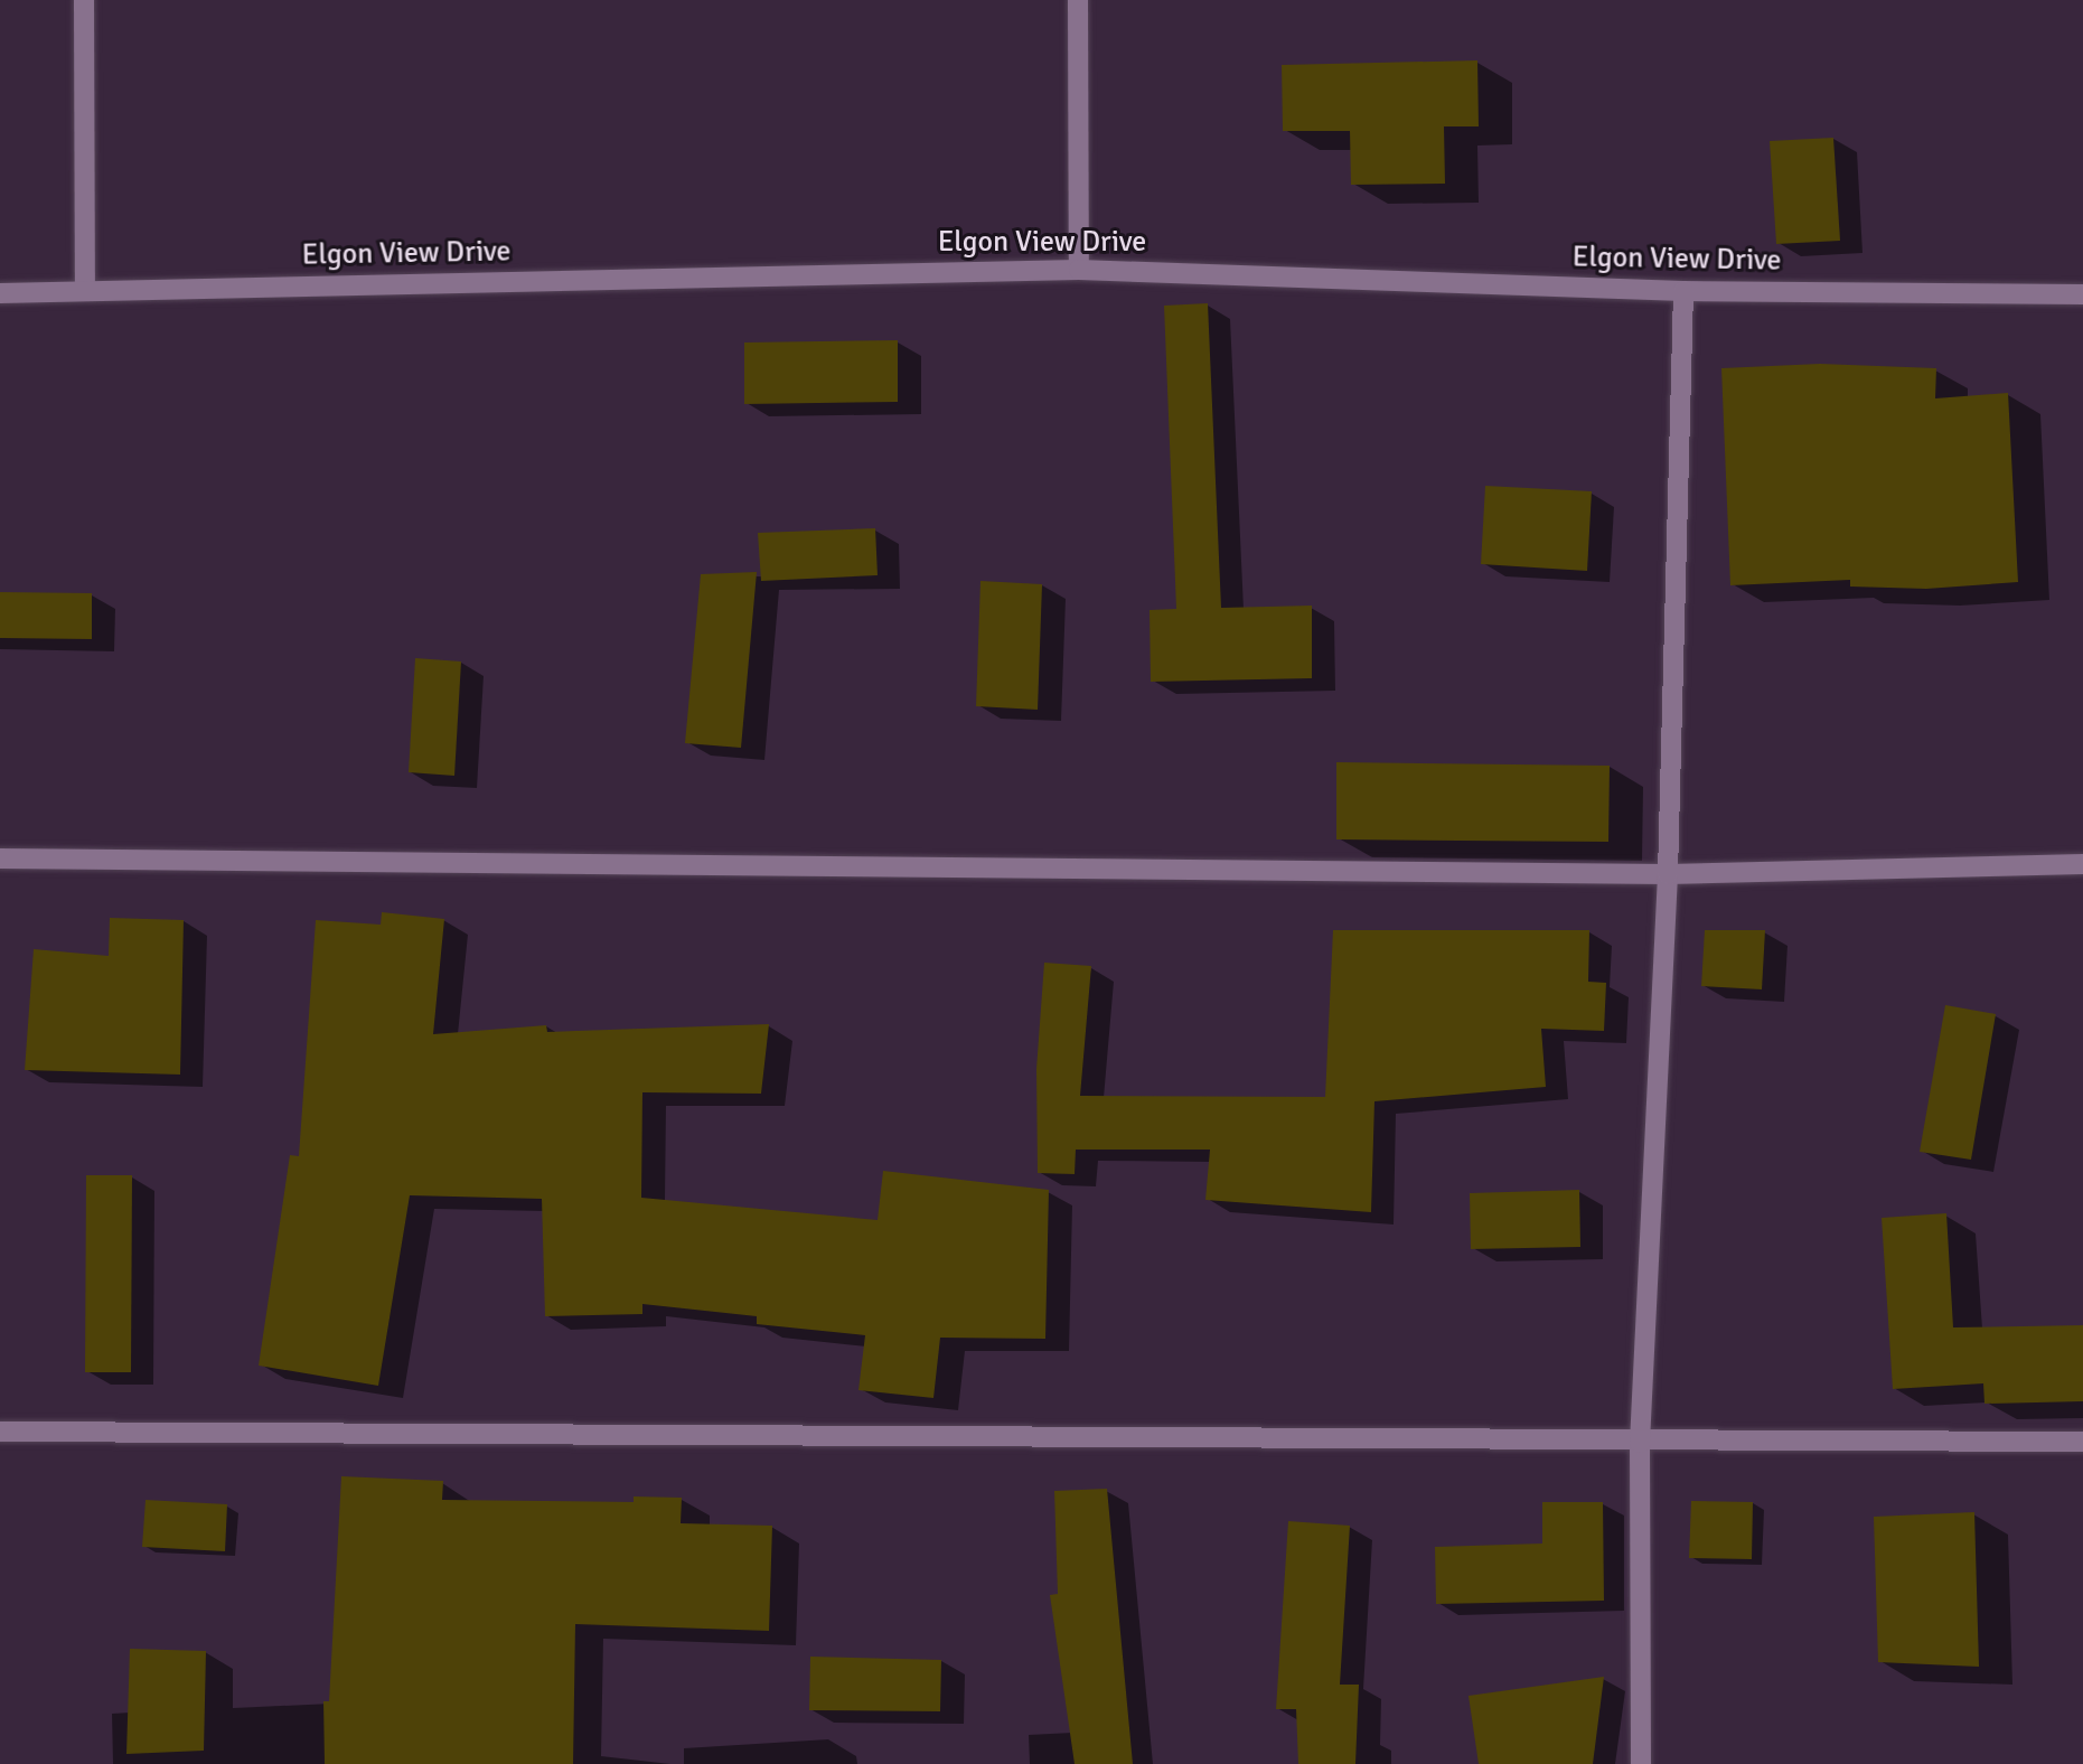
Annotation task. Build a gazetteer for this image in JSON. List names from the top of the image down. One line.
{"streets":{"street":["Elgon View Drive"]}}
